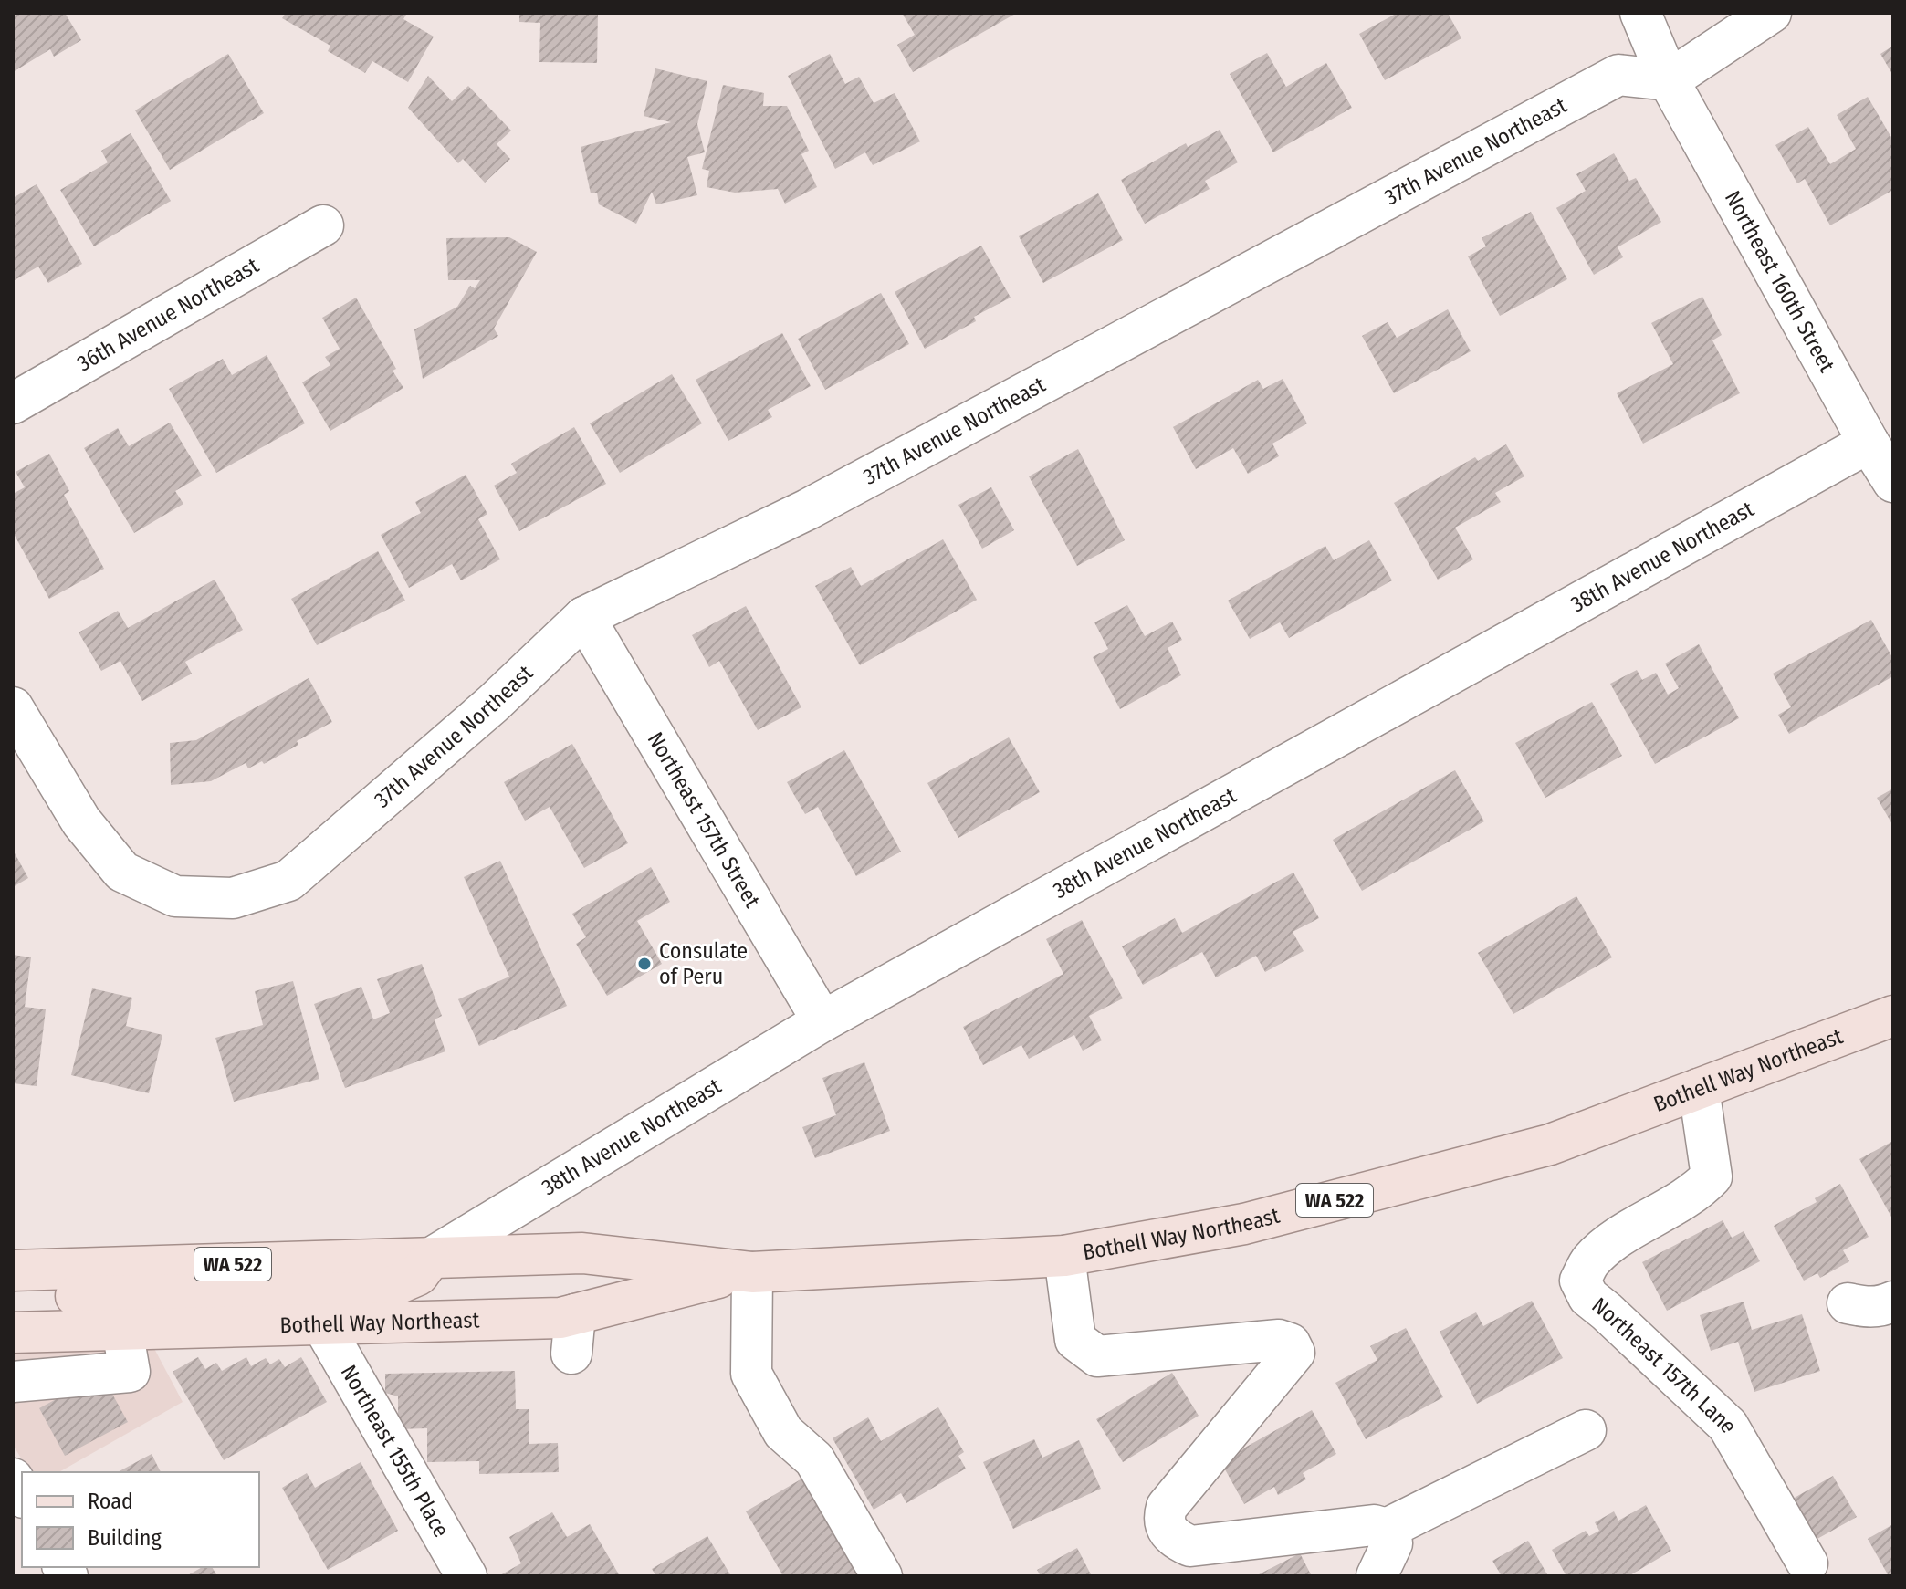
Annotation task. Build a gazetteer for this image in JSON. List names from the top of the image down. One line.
{"streets":{"main road":["Bothell Way Northeast","WA 522"],"street":["37th Avenue Northeast","Northeast 160th Street","36th Avenue Northeast","38th Avenue Northeast","Northeast 157th Street","Northeast 157th Lane","Northeast 155th Place"]},"crossings":[["37th Avenue Northeast","Northeast 160th Street"],["37th Avenue Northeast","Northeast 157th Street"],["Northeast 160th Street","38th Avenue Northeast"],["38th Avenue Northeast","Northeast 157th Street"],["38th Avenue Northeast","Bothell Way Northeast"],["Bothell Way Northeast","Northeast 157th Lane"],["Bothell Way Northeast","Northeast 155th Place"]],"places":["Consulate of Peru"],"legend":["Road","Building"]}
